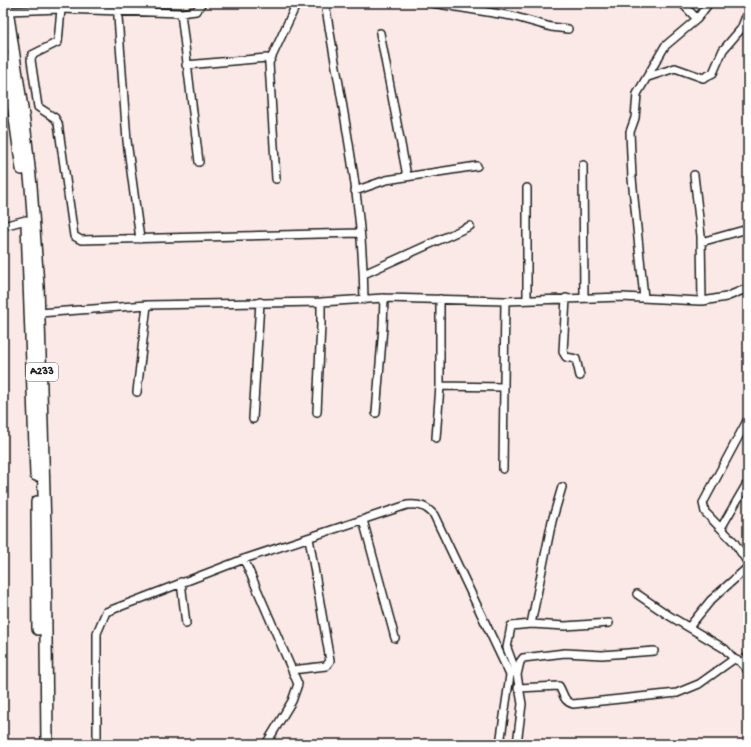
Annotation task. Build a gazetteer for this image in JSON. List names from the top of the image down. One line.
{"streets":{"highway":["A233"]}}
